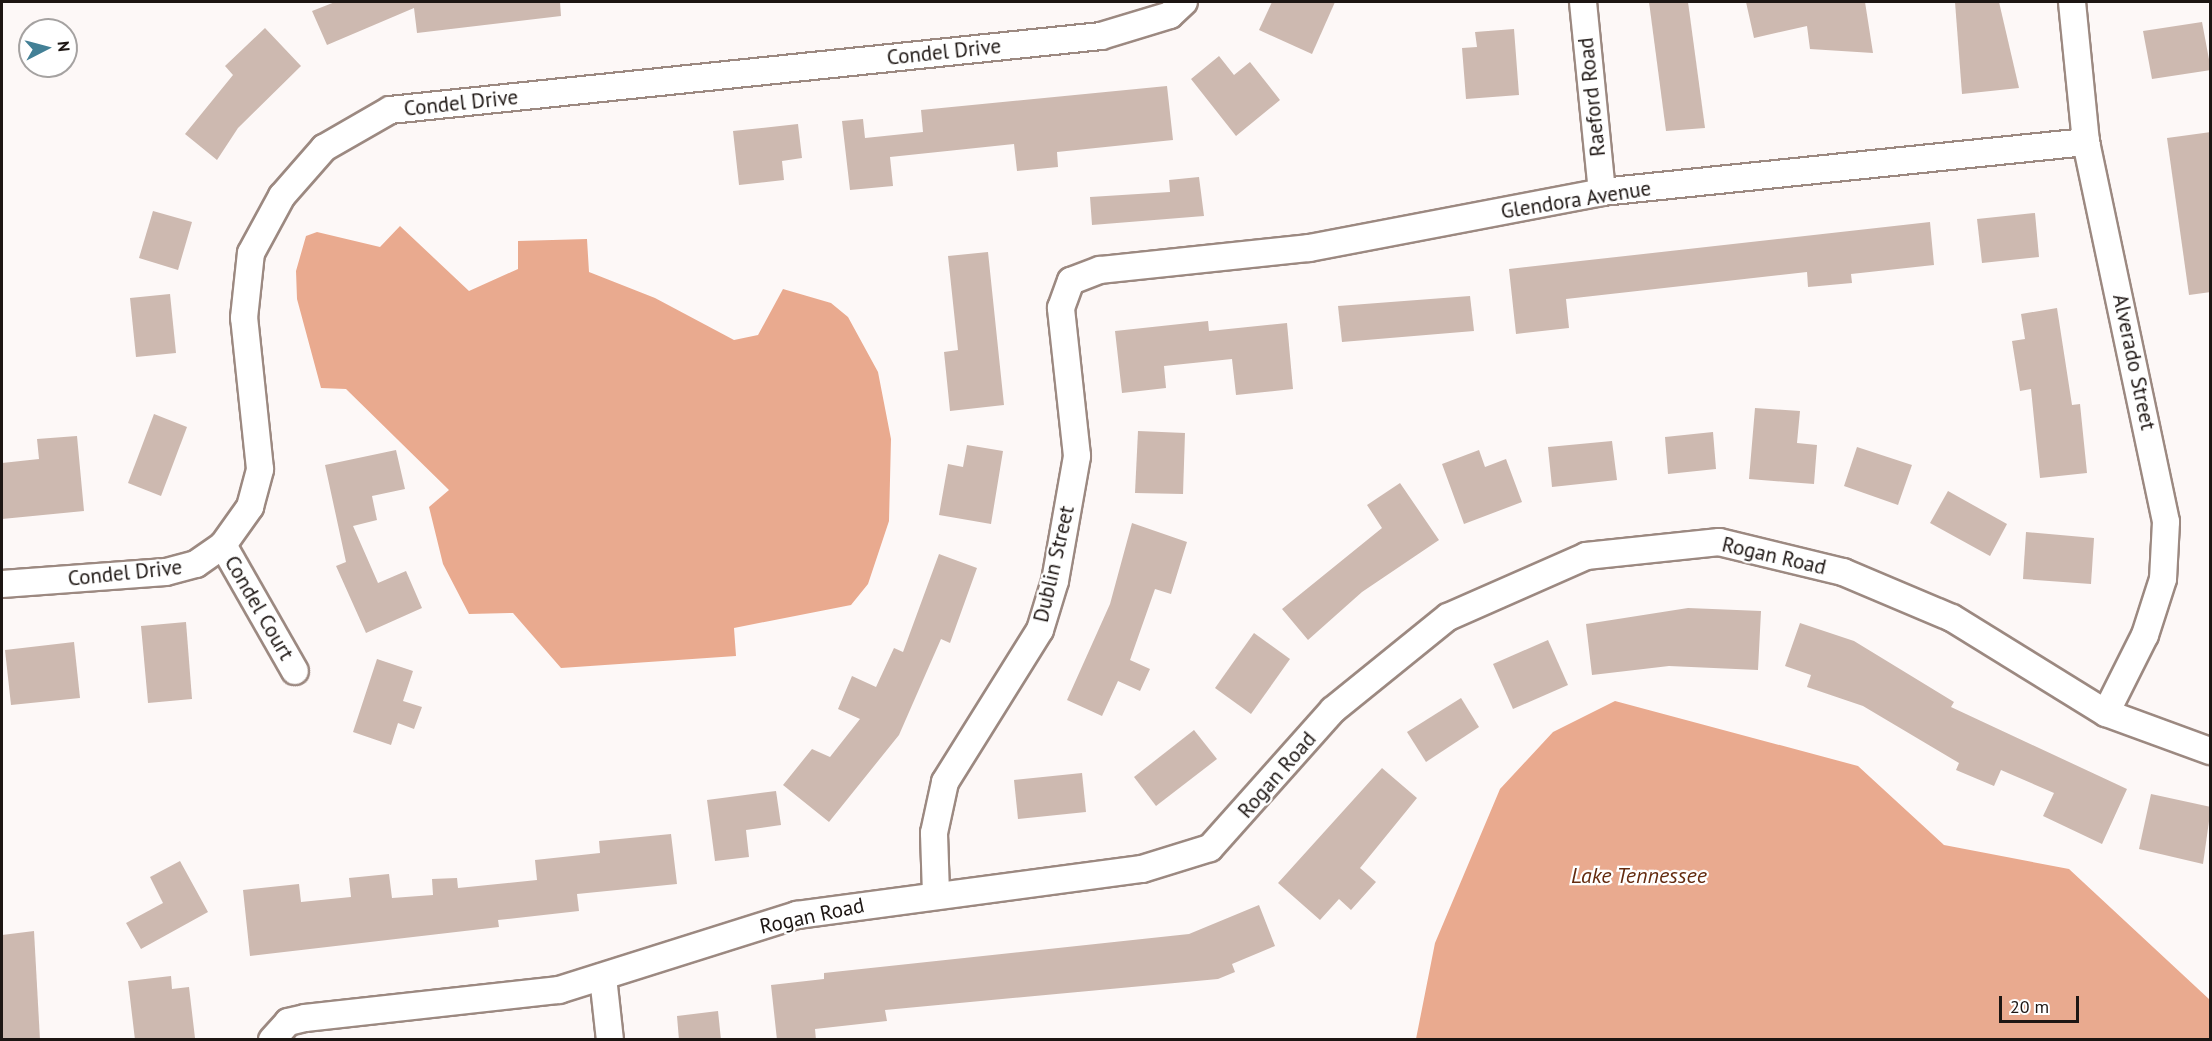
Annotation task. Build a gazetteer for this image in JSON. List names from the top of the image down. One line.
{"streets":{"street":["Condel Drive","Raeford Road","Glendora Avenue","Alverado Street","Rogan Road","Dublin Street","Condel Court"]},"crossings":[["Condel Drive","Condel Court"],["Raeford Road","Glendora Avenue"],["Glendora Avenue","Alverado Street"],["Glendora Avenue","Dublin Street"],["Alverado Street","Rogan Road"],["Rogan Road","Dublin Street"]],"water":["Lake Tennessee"],"scale_bar":"20 m","north":"right"}
